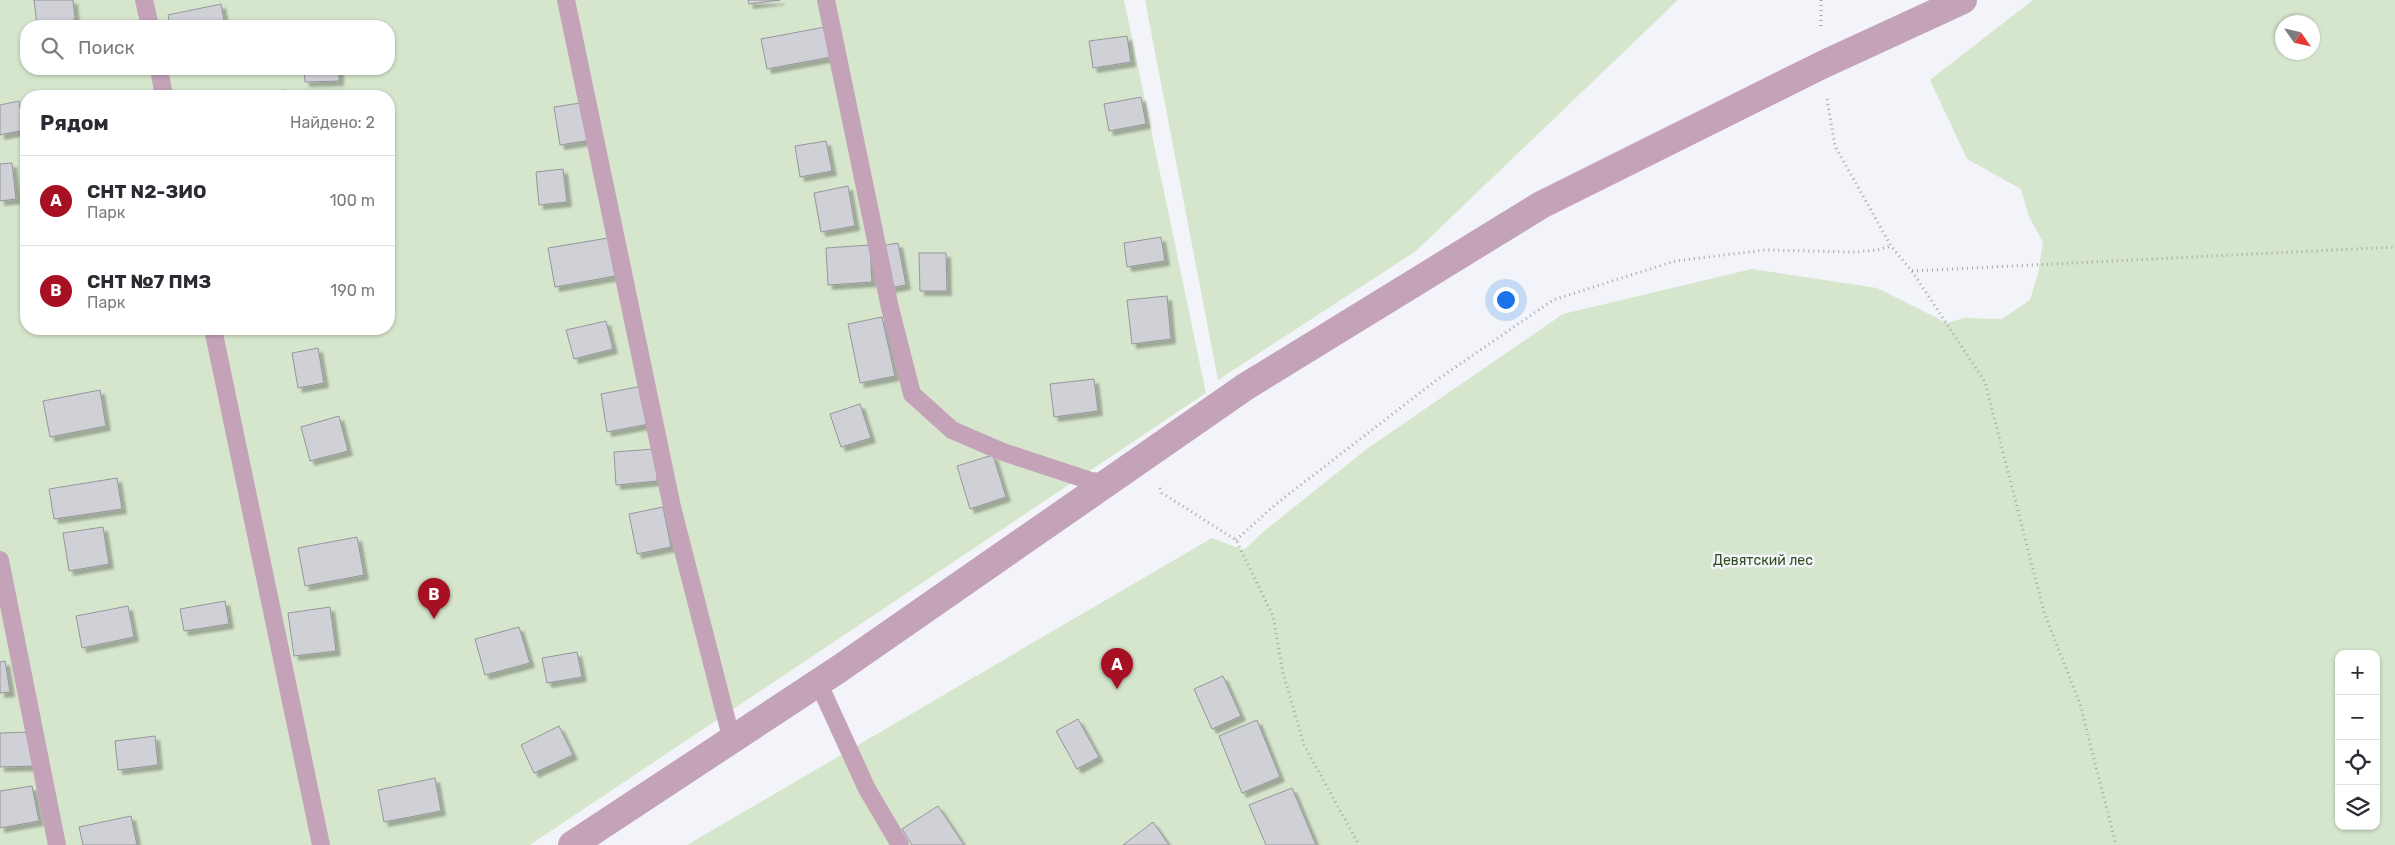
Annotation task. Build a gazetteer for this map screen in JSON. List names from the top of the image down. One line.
{"parks":["Девятский лес"],"north":"bottom right","page":{"search":"Поиск","heading":["Рядом","Найдено: 2"],"list":[{"mark":"A","name":"СНТ N2-ЗИО","note":"Парк","value":"100 m"},{"mark":"B","name":"СНТ №7 ПМЗ","note":"Парк","value":"190 m"}],"pins":["B","A"],"map_buttons":["+","−"]}}
